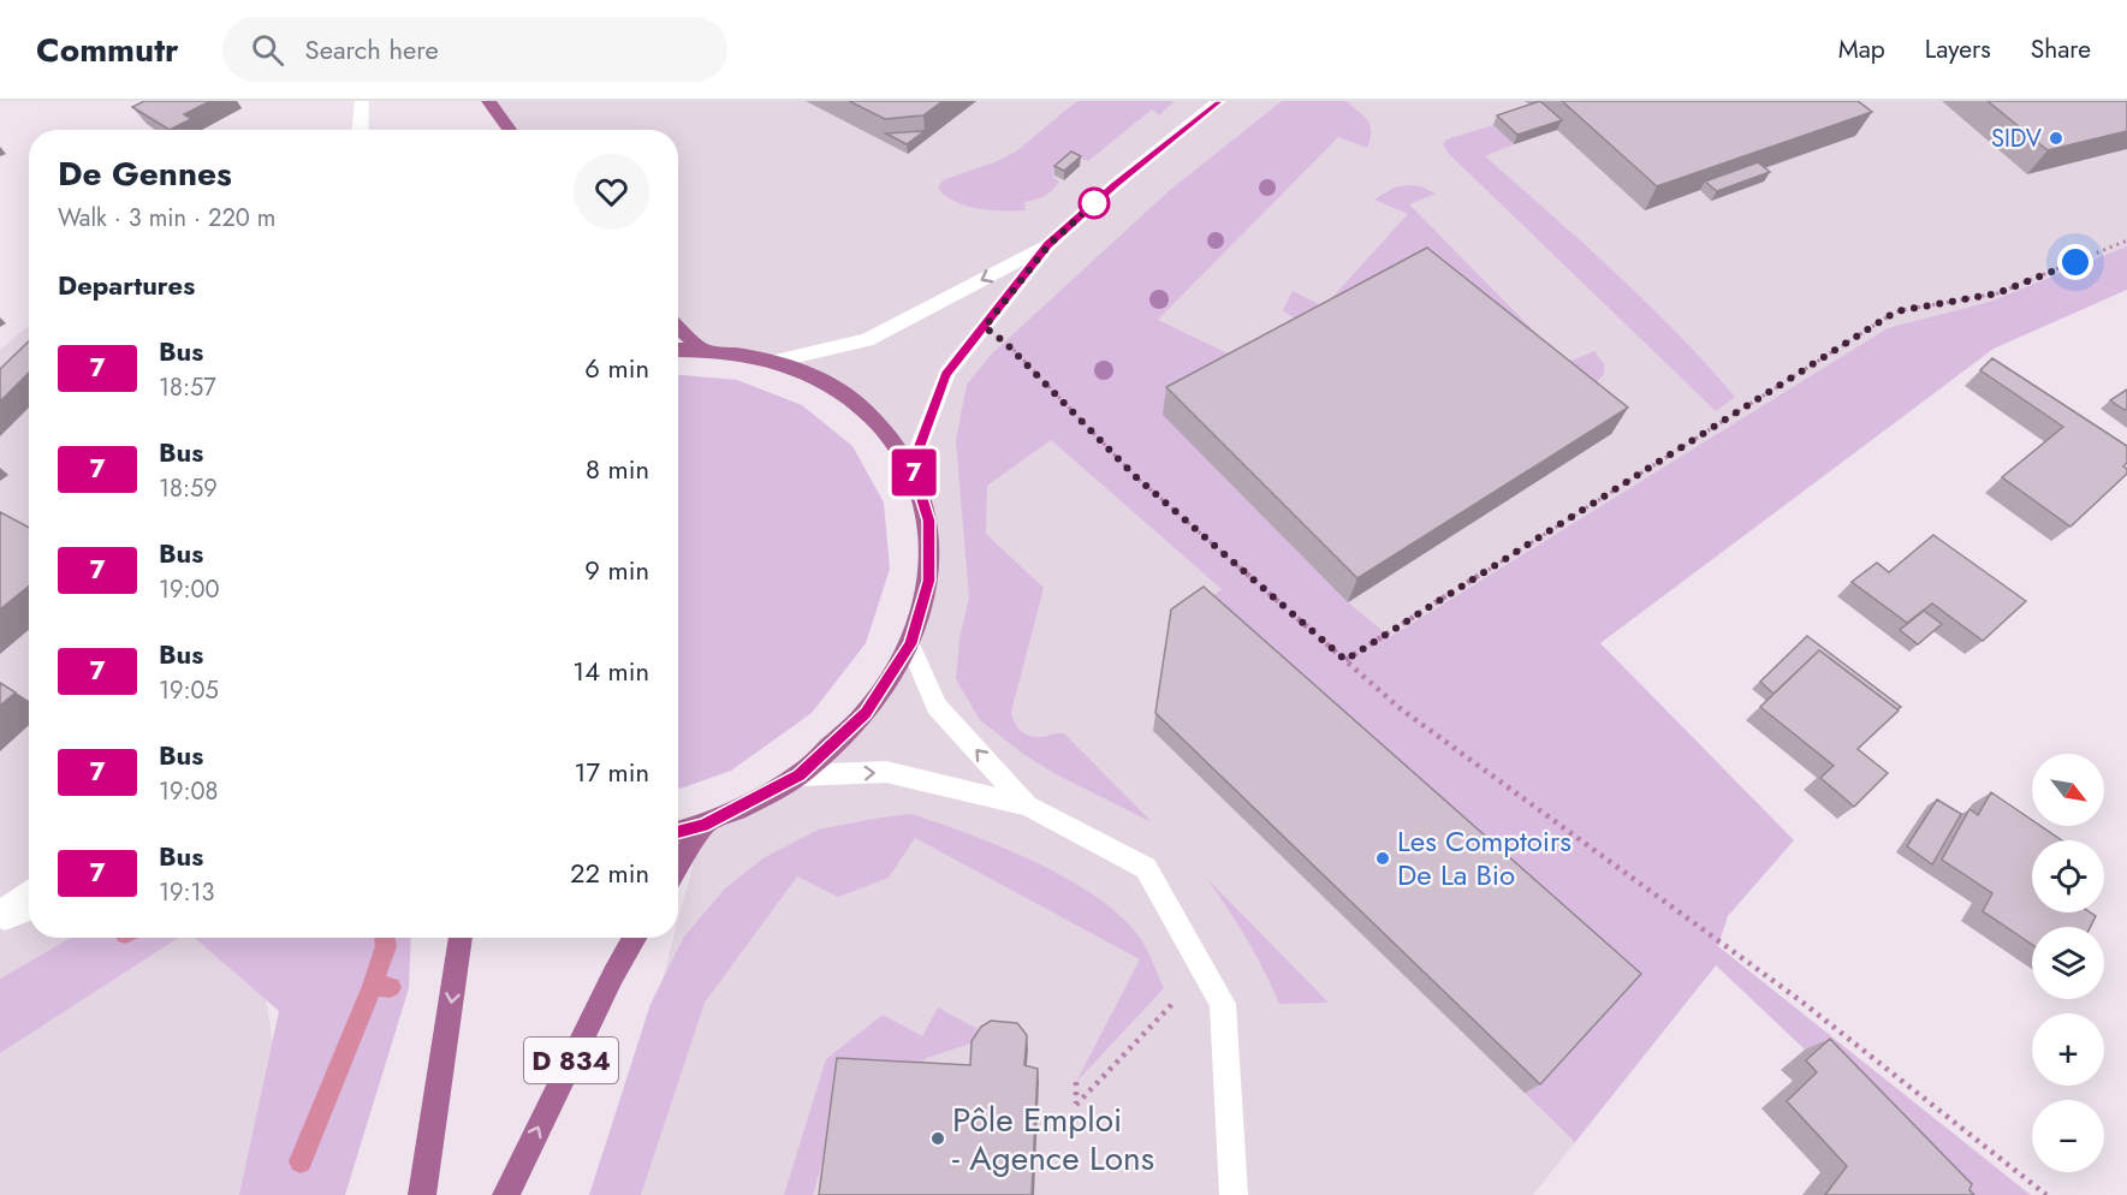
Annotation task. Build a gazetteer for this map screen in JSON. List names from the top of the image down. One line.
{"streets":{"main road":["D 834"]},"places":["SIDV","Les Comptoirs De La Bio","Pôle Emploi - Agence Lons"],"lines":["bus line 7"],"north":"bottom right","page":{"header":"Commutr","search":"Search here","nav":["Map","Layers","Share"],"on_map":"7","heading":[["De Gennes","Walk · 3 min · 220 m"],"Departures"],"list":[{"mark":"7","name":"Bus","note":"18:57","value":"6 min"},{"mark":"7","name":"Bus","note":"18:59","value":"8 min"},{"mark":"7","name":"Bus","note":"19:00","value":"9 min"},{"mark":"7","name":"Bus","note":"19:05","value":"14 min"},{"mark":"7","name":"Bus","note":"19:08","value":"17 min"},{"mark":"7","name":"Bus","note":"19:13","value":"22 min"}],"map_buttons":["+","−"]}}
